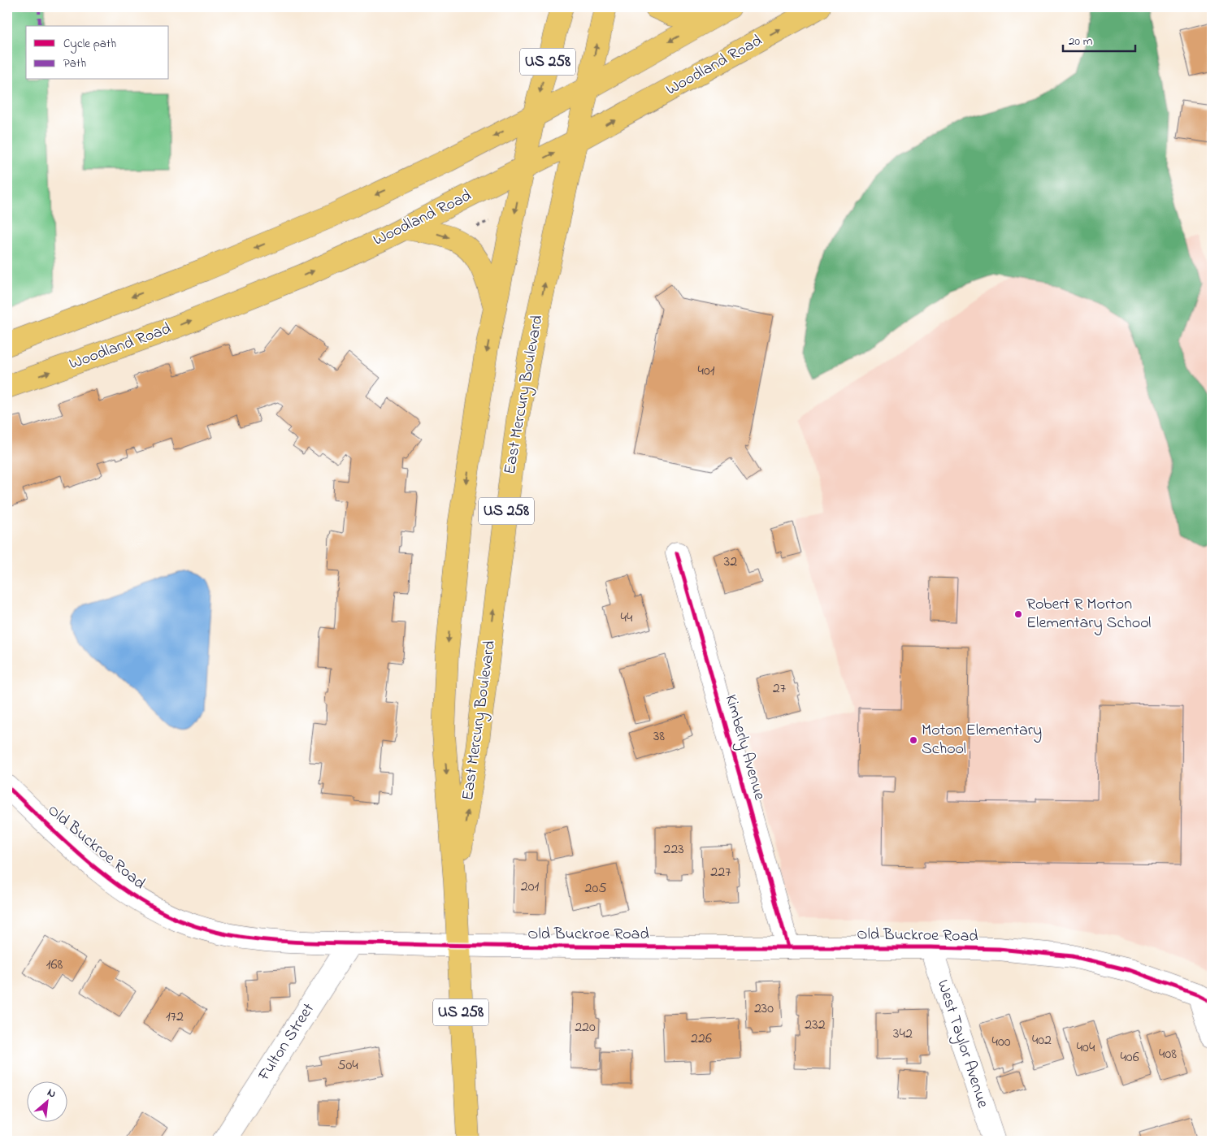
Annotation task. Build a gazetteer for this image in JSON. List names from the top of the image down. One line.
{"streets":{"main road":["US 258","Woodland Road","East Mercury Boulevard"],"street":["Kimberly Avenue","Old Buckroe Road","Fulton Street","West Taylor Avenue"]},"crossings":[["Woodland Road","East Mercury Boulevard"],["East Mercury Boulevard","Old Buckroe Road"],["Kimberly Avenue","Old Buckroe Road"],["Old Buckroe Road","Fulton Street"],["Old Buckroe Road","West Taylor Avenue"]],"places":["Robert R Morton Elementary School","Moton Elementary School"],"house_numbers":["401","32","44","27","38","223","227","201","205","168","230","172","232","220","342","226","402","400","404","408","406","504"],"legend":["Cycle path","Path"],"scale_bar":"20 m","north":"top right"}
